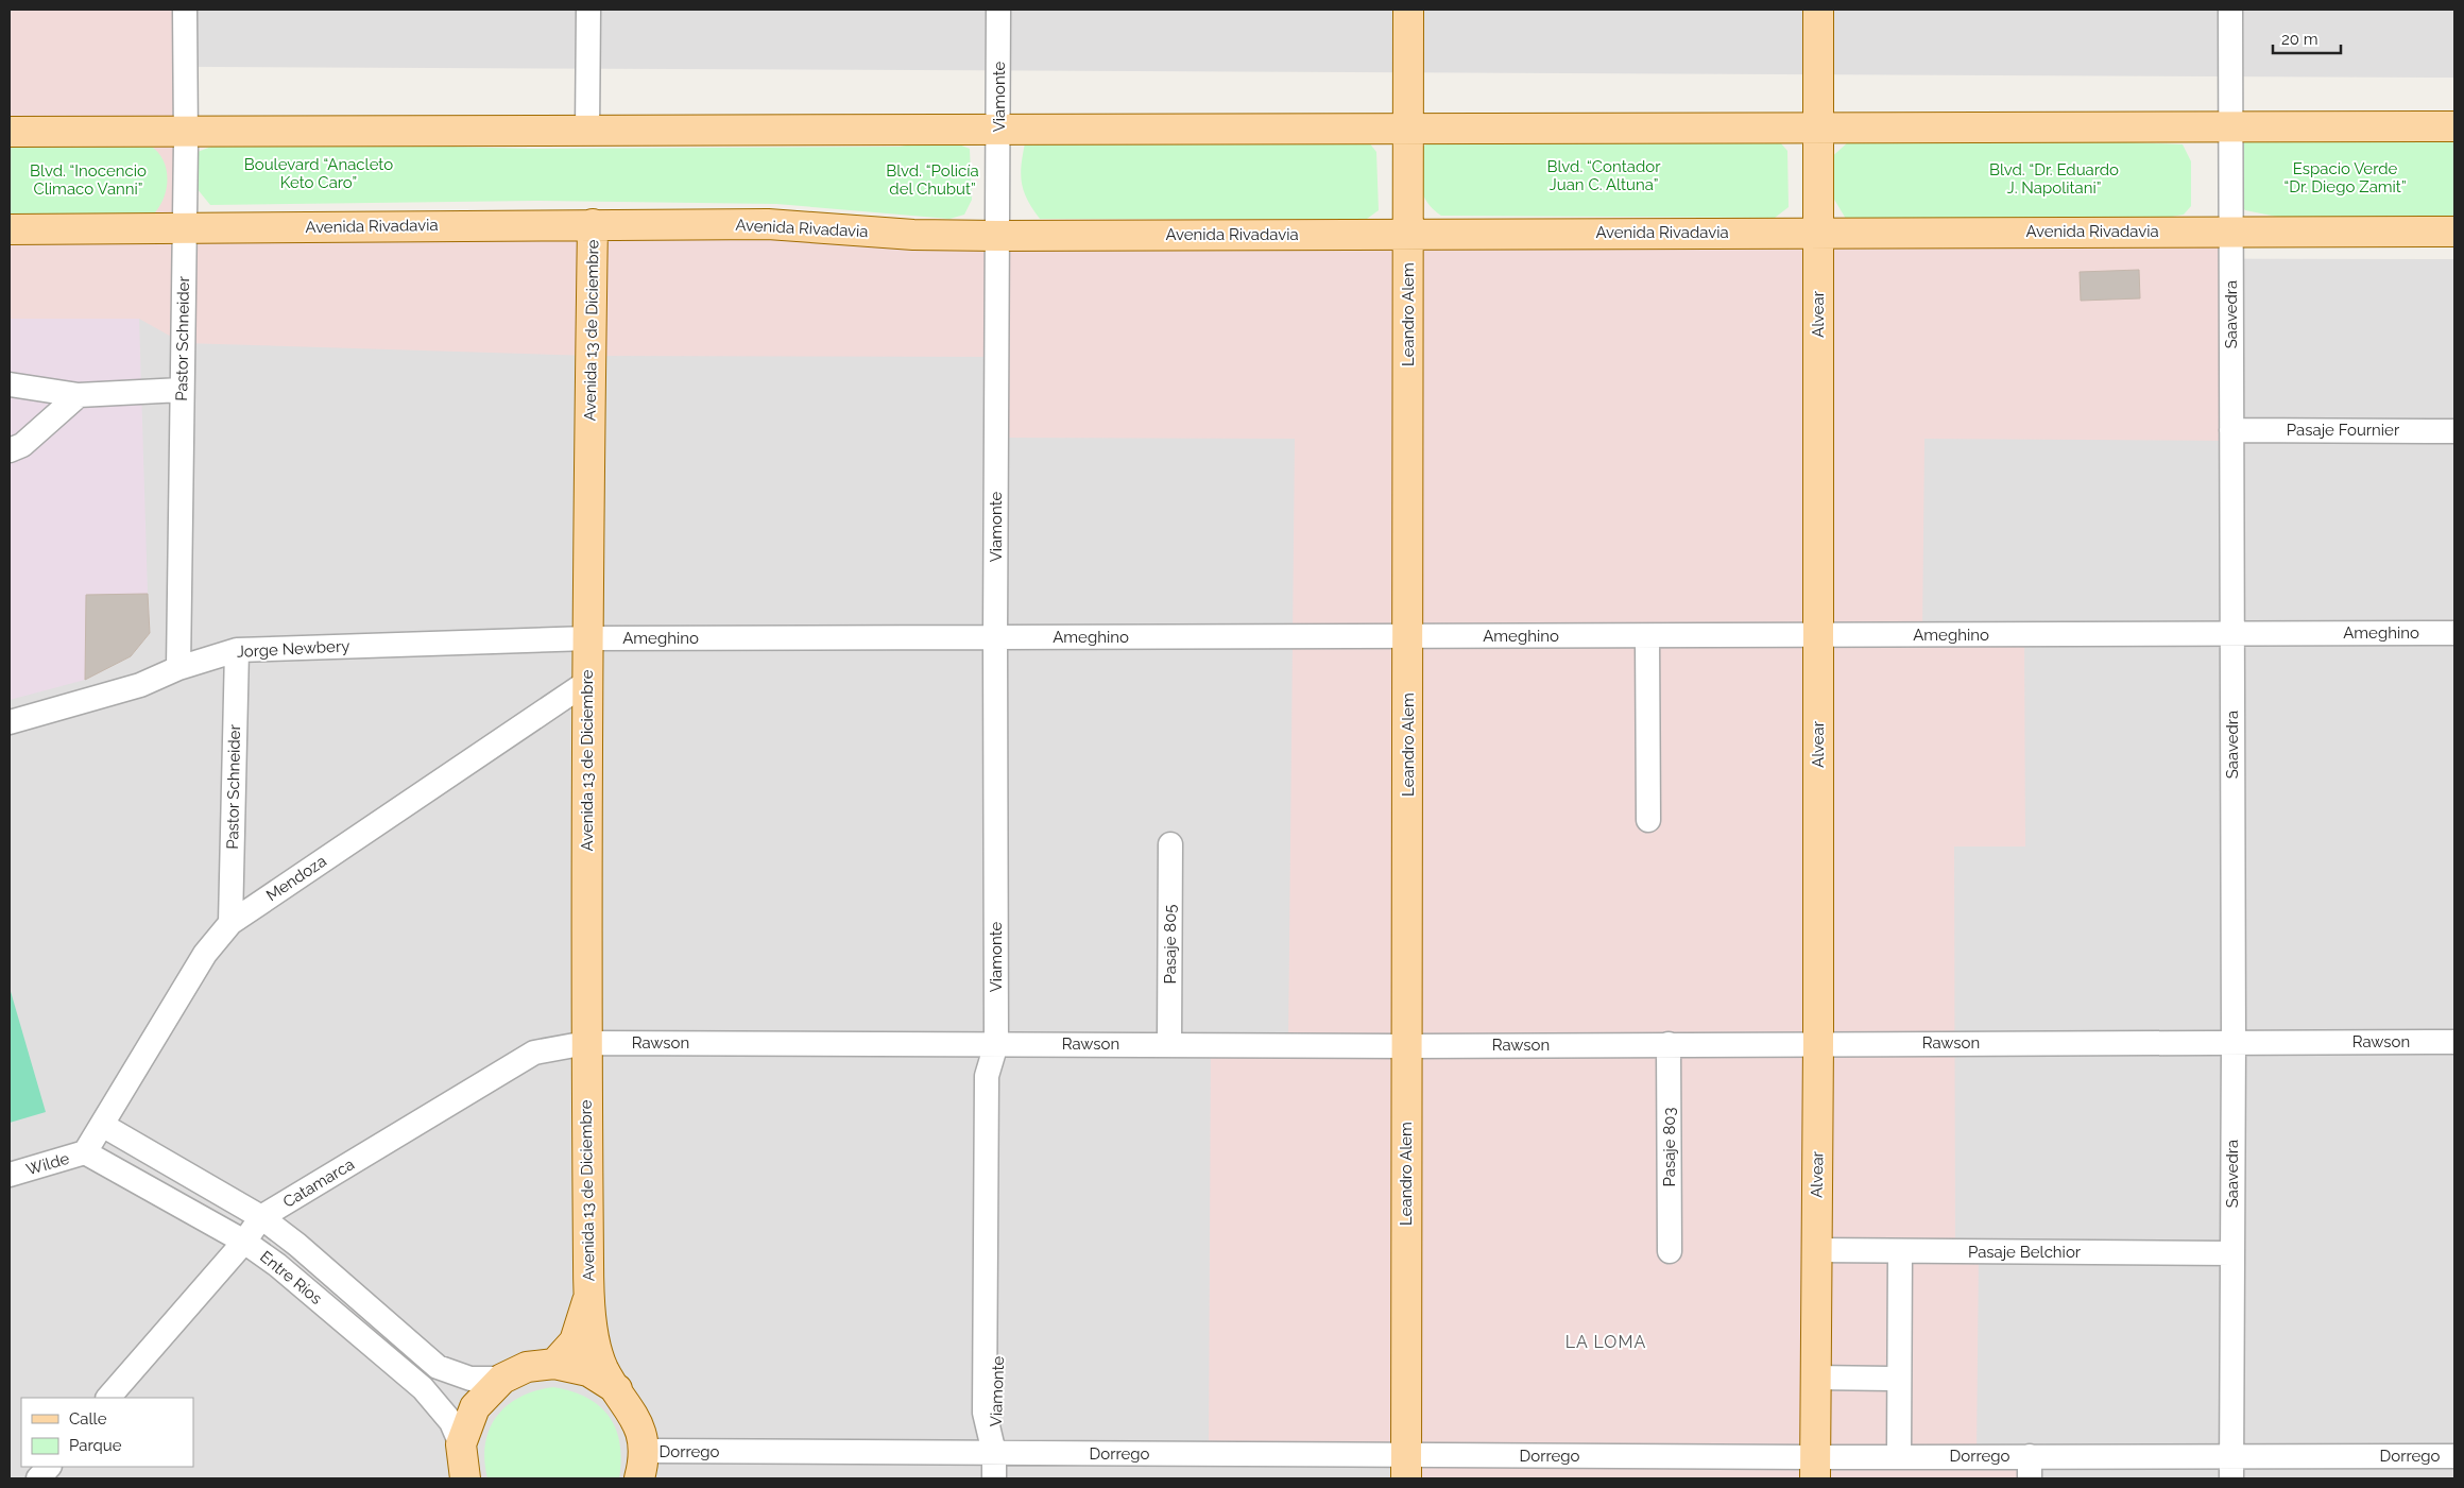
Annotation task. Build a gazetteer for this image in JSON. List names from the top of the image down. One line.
{"streets":{"main road":["Avenida Rivadavia","Leandro Alem","Alvear","Avenida 13 de Diciembre"],"street":["Viamonte","Saavedra","Pastor Schneider","Pasaje Fournier","Ameghino","Jorge Newbery","Mendoza","Pasaje 805","Rawson","Pasaje 803","Wilde","Catamarca","Pasaje Belchior","Entre Ríos","Dorrego"]},"crossings":[["Viamonte","Avenida Rivadavia"],["Viamonte","Ameghino"],["Viamonte","Rawson"],["Viamonte","Dorrego"],["Avenida Rivadavia","Leandro Alem"],["Avenida Rivadavia","Alvear"],["Avenida Rivadavia","Saavedra"],["Avenida Rivadavia","Avenida 13 de Diciembre"],["Avenida Rivadavia","Pastor Schneider"],["Leandro Alem","Ameghino"],["Leandro Alem","Rawson"],["Leandro Alem","Dorrego"],["Alvear","Ameghino"],["Alvear","Rawson"],["Alvear","Pasaje Belchior"],["Alvear","Dorrego"],["Saavedra","Pasaje Fournier"],["Saavedra","Ameghino"],["Saavedra","Rawson"],["Saavedra","Pasaje Belchior"],["Saavedra","Dorrego"],["Avenida 13 de Diciembre","Ameghino"],["Avenida 13 de Diciembre","Jorge Newbery"],["Avenida 13 de Diciembre","Mendoza"],["Avenida 13 de Diciembre","Rawson"],["Avenida 13 de Diciembre","Catamarca"],["Pastor Schneider","Jorge Newbery"],["Pastor Schneider","Mendoza"],["Ameghino","Jorge Newbery"],["Mendoza","Wilde"],["Mendoza","Entre Ríos"],["Pasaje 805","Rawson"],["Rawson","Pasaje 803"],["Rawson","Catamarca"],["Wilde","Entre Ríos"],["Catamarca","Entre Ríos"]],"districts":["LA LOMA"],"parks":["Boulevard “Anacleto Keto Caro”","Blvd. “Contador Juan C. Altuna”","Espacio Verde “Dr. Diego Zamit”","Blvd. “Dr. Eduardo J. Napolitani”","Blvd. “Inocencio Climaco Vanni”","Blvd. “Policía del Chubut”"],"legend":["Calle","Parque"],"scale_bar":"20 m"}
